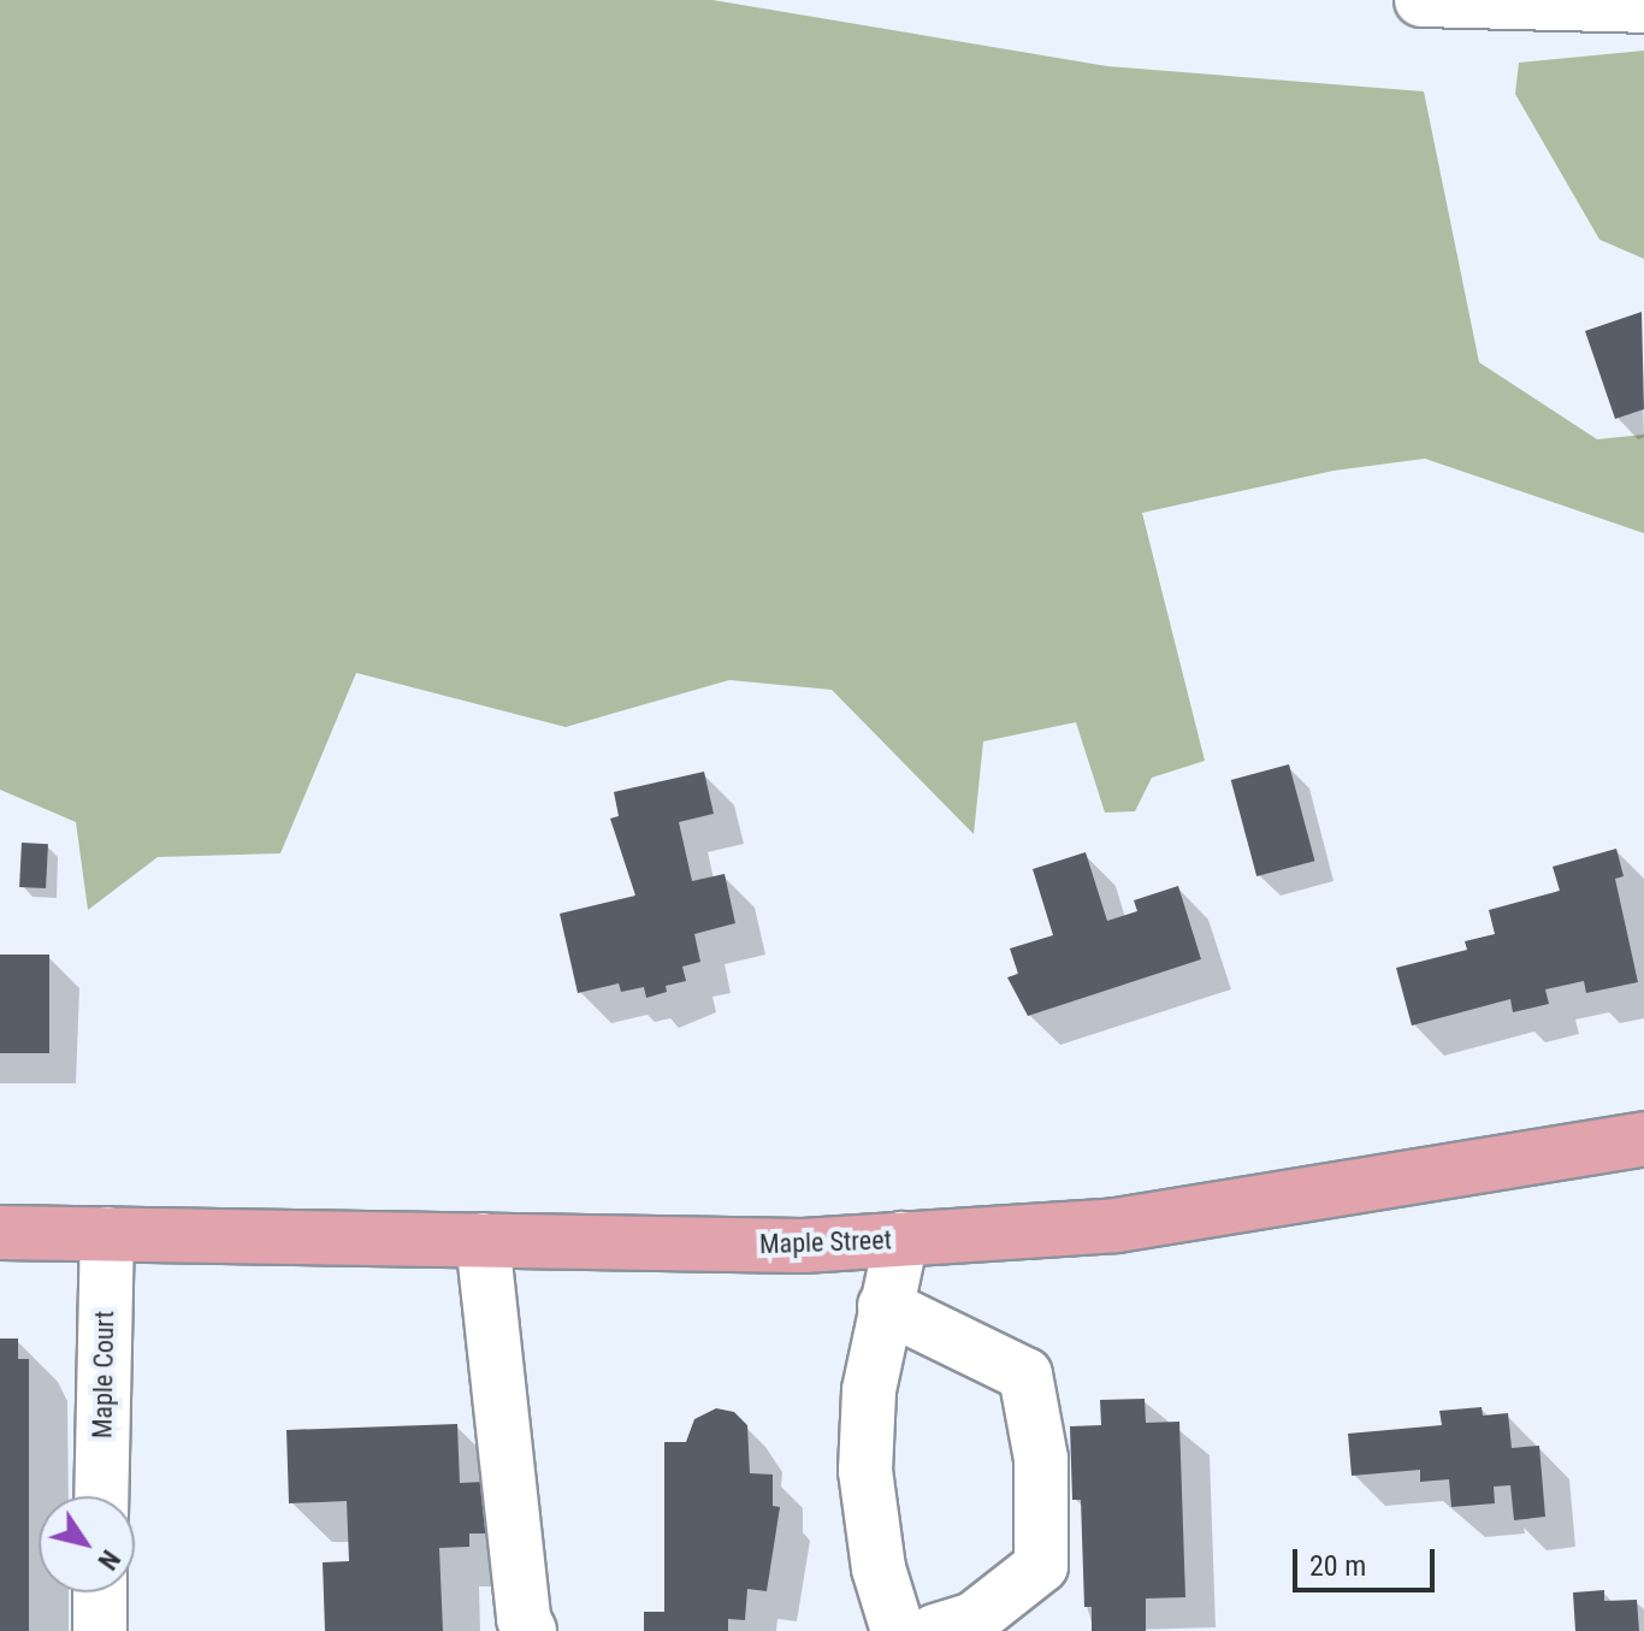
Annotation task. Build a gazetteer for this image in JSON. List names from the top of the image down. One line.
{"streets":{"main road":["Maple Street"],"street":["Maple Court"]},"crossings":[["Maple Street","Maple Court"]],"scale_bar":"20 m","north":"bottom right"}
